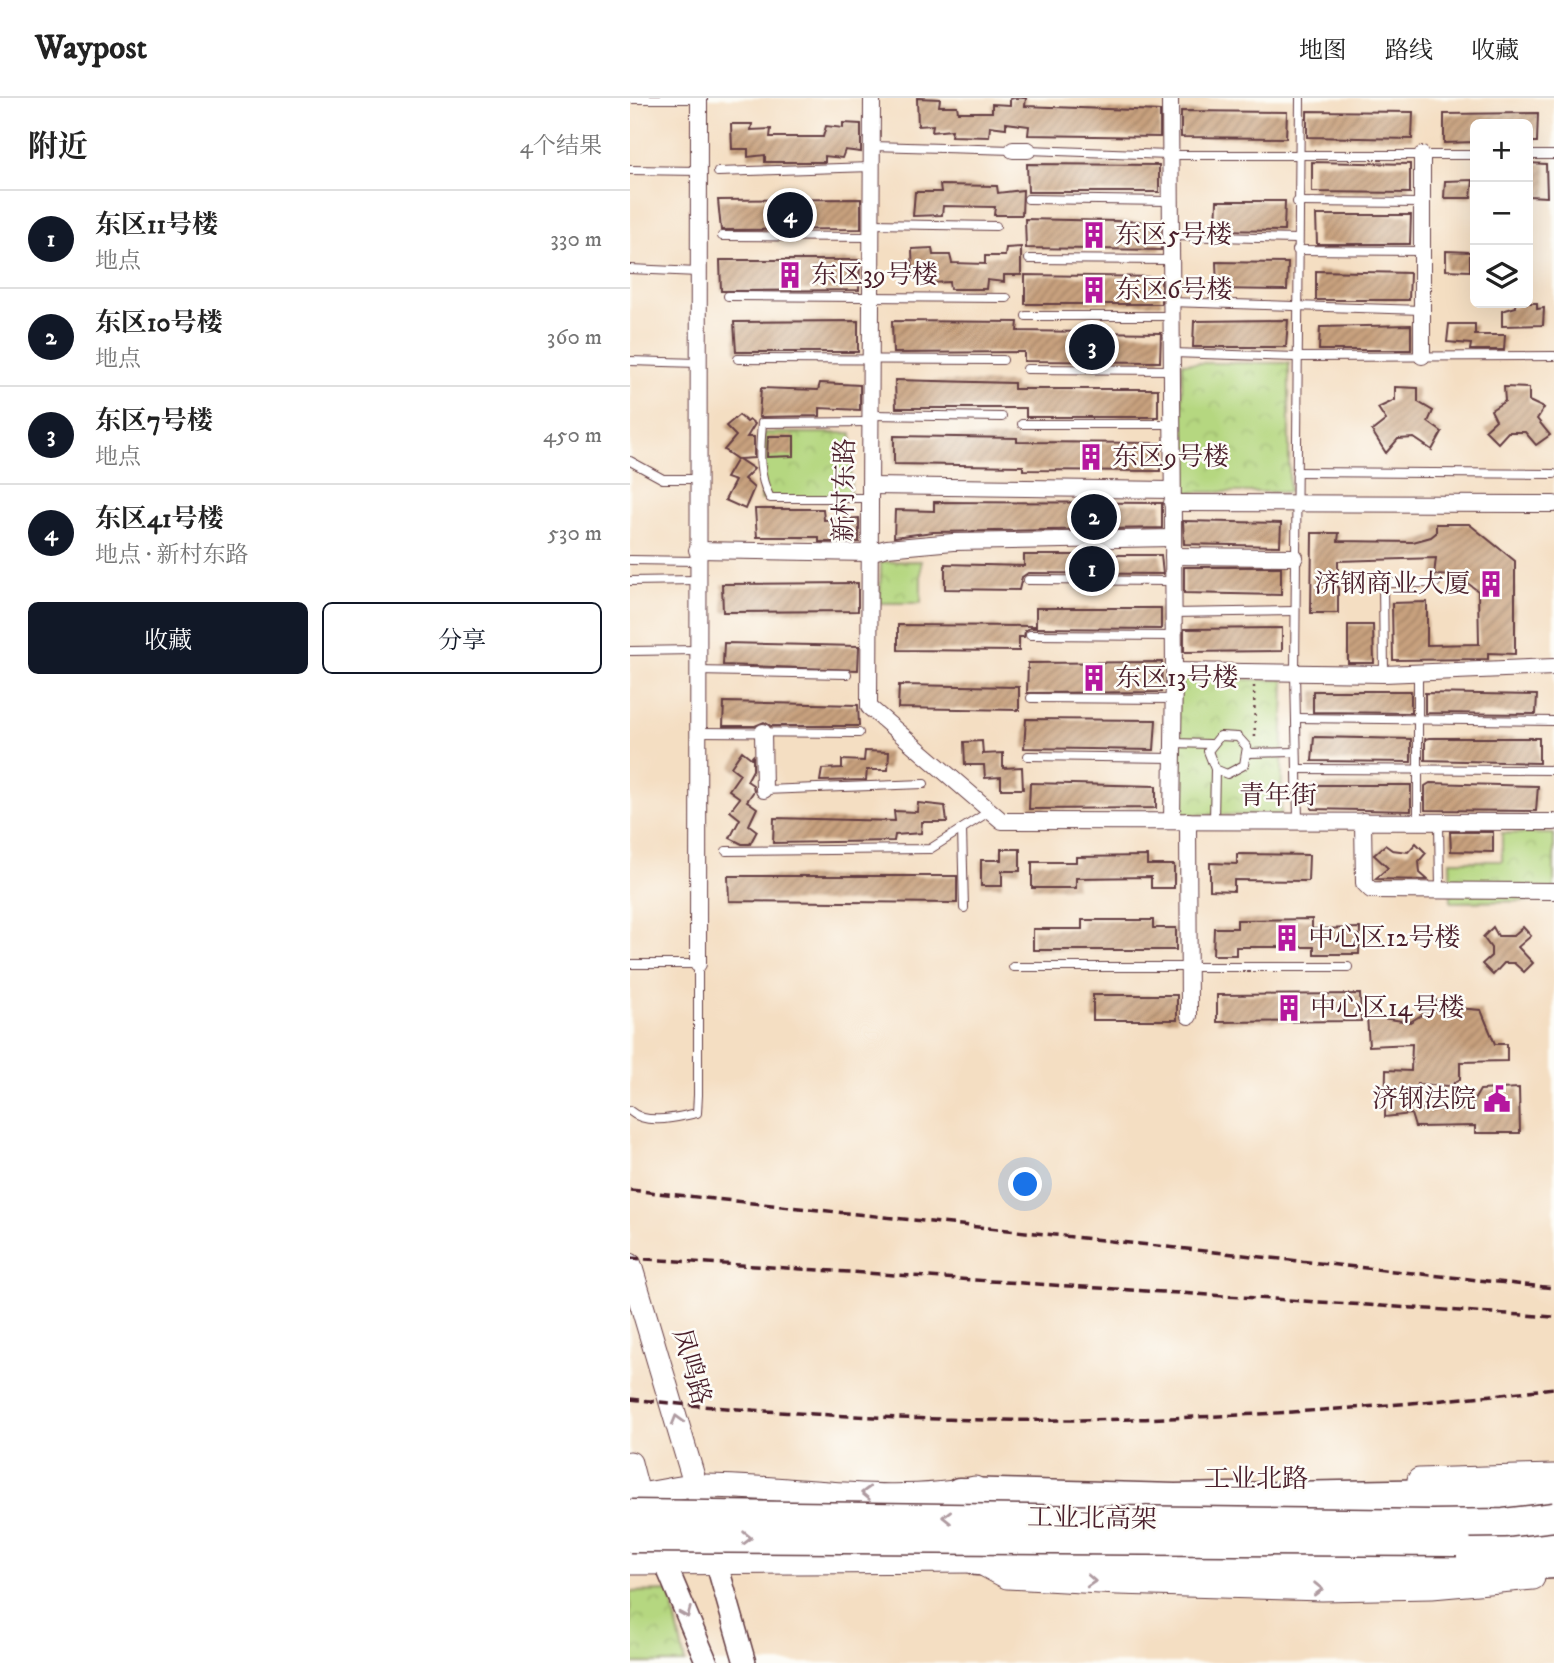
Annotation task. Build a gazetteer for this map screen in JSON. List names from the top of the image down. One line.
{"streets":{"highway":["工业北高架"],"main road":["凤鸣路","工业北路"],"street":["新村东路","青年街"]},"crossings":[["新村东路","青年街"],["凤鸣路","工业北路"],["工业北路","工业北高架"]],"one_way":["凤鸣路"],"places":{"building":["东区5号楼","东区39号楼","东区6号楼","东区9号楼","济钢商业大厦","东区13号楼","中心区12号楼","中心区14号楼"],"public building":["济钢法院"]},"page":{"header":"Waypost","nav":["地图","路线","收藏"],"heading":["附近","4个结果"],"map_buttons":["+","−"],"pins":["4","3","2","1"],"list":[{"mark":"1","name":"东区11号楼","note":"地点","value":"330 m"},{"mark":"2","name":"东区10号楼","note":"地点","value":"360 m"},{"mark":"3","name":"东区7号楼","note":"地点","value":"450 m"},{"mark":"4","name":"东区41号楼","note":"地点 · 新村东路","value":"530 m"}],"buttons":["收藏","分享"]}}
